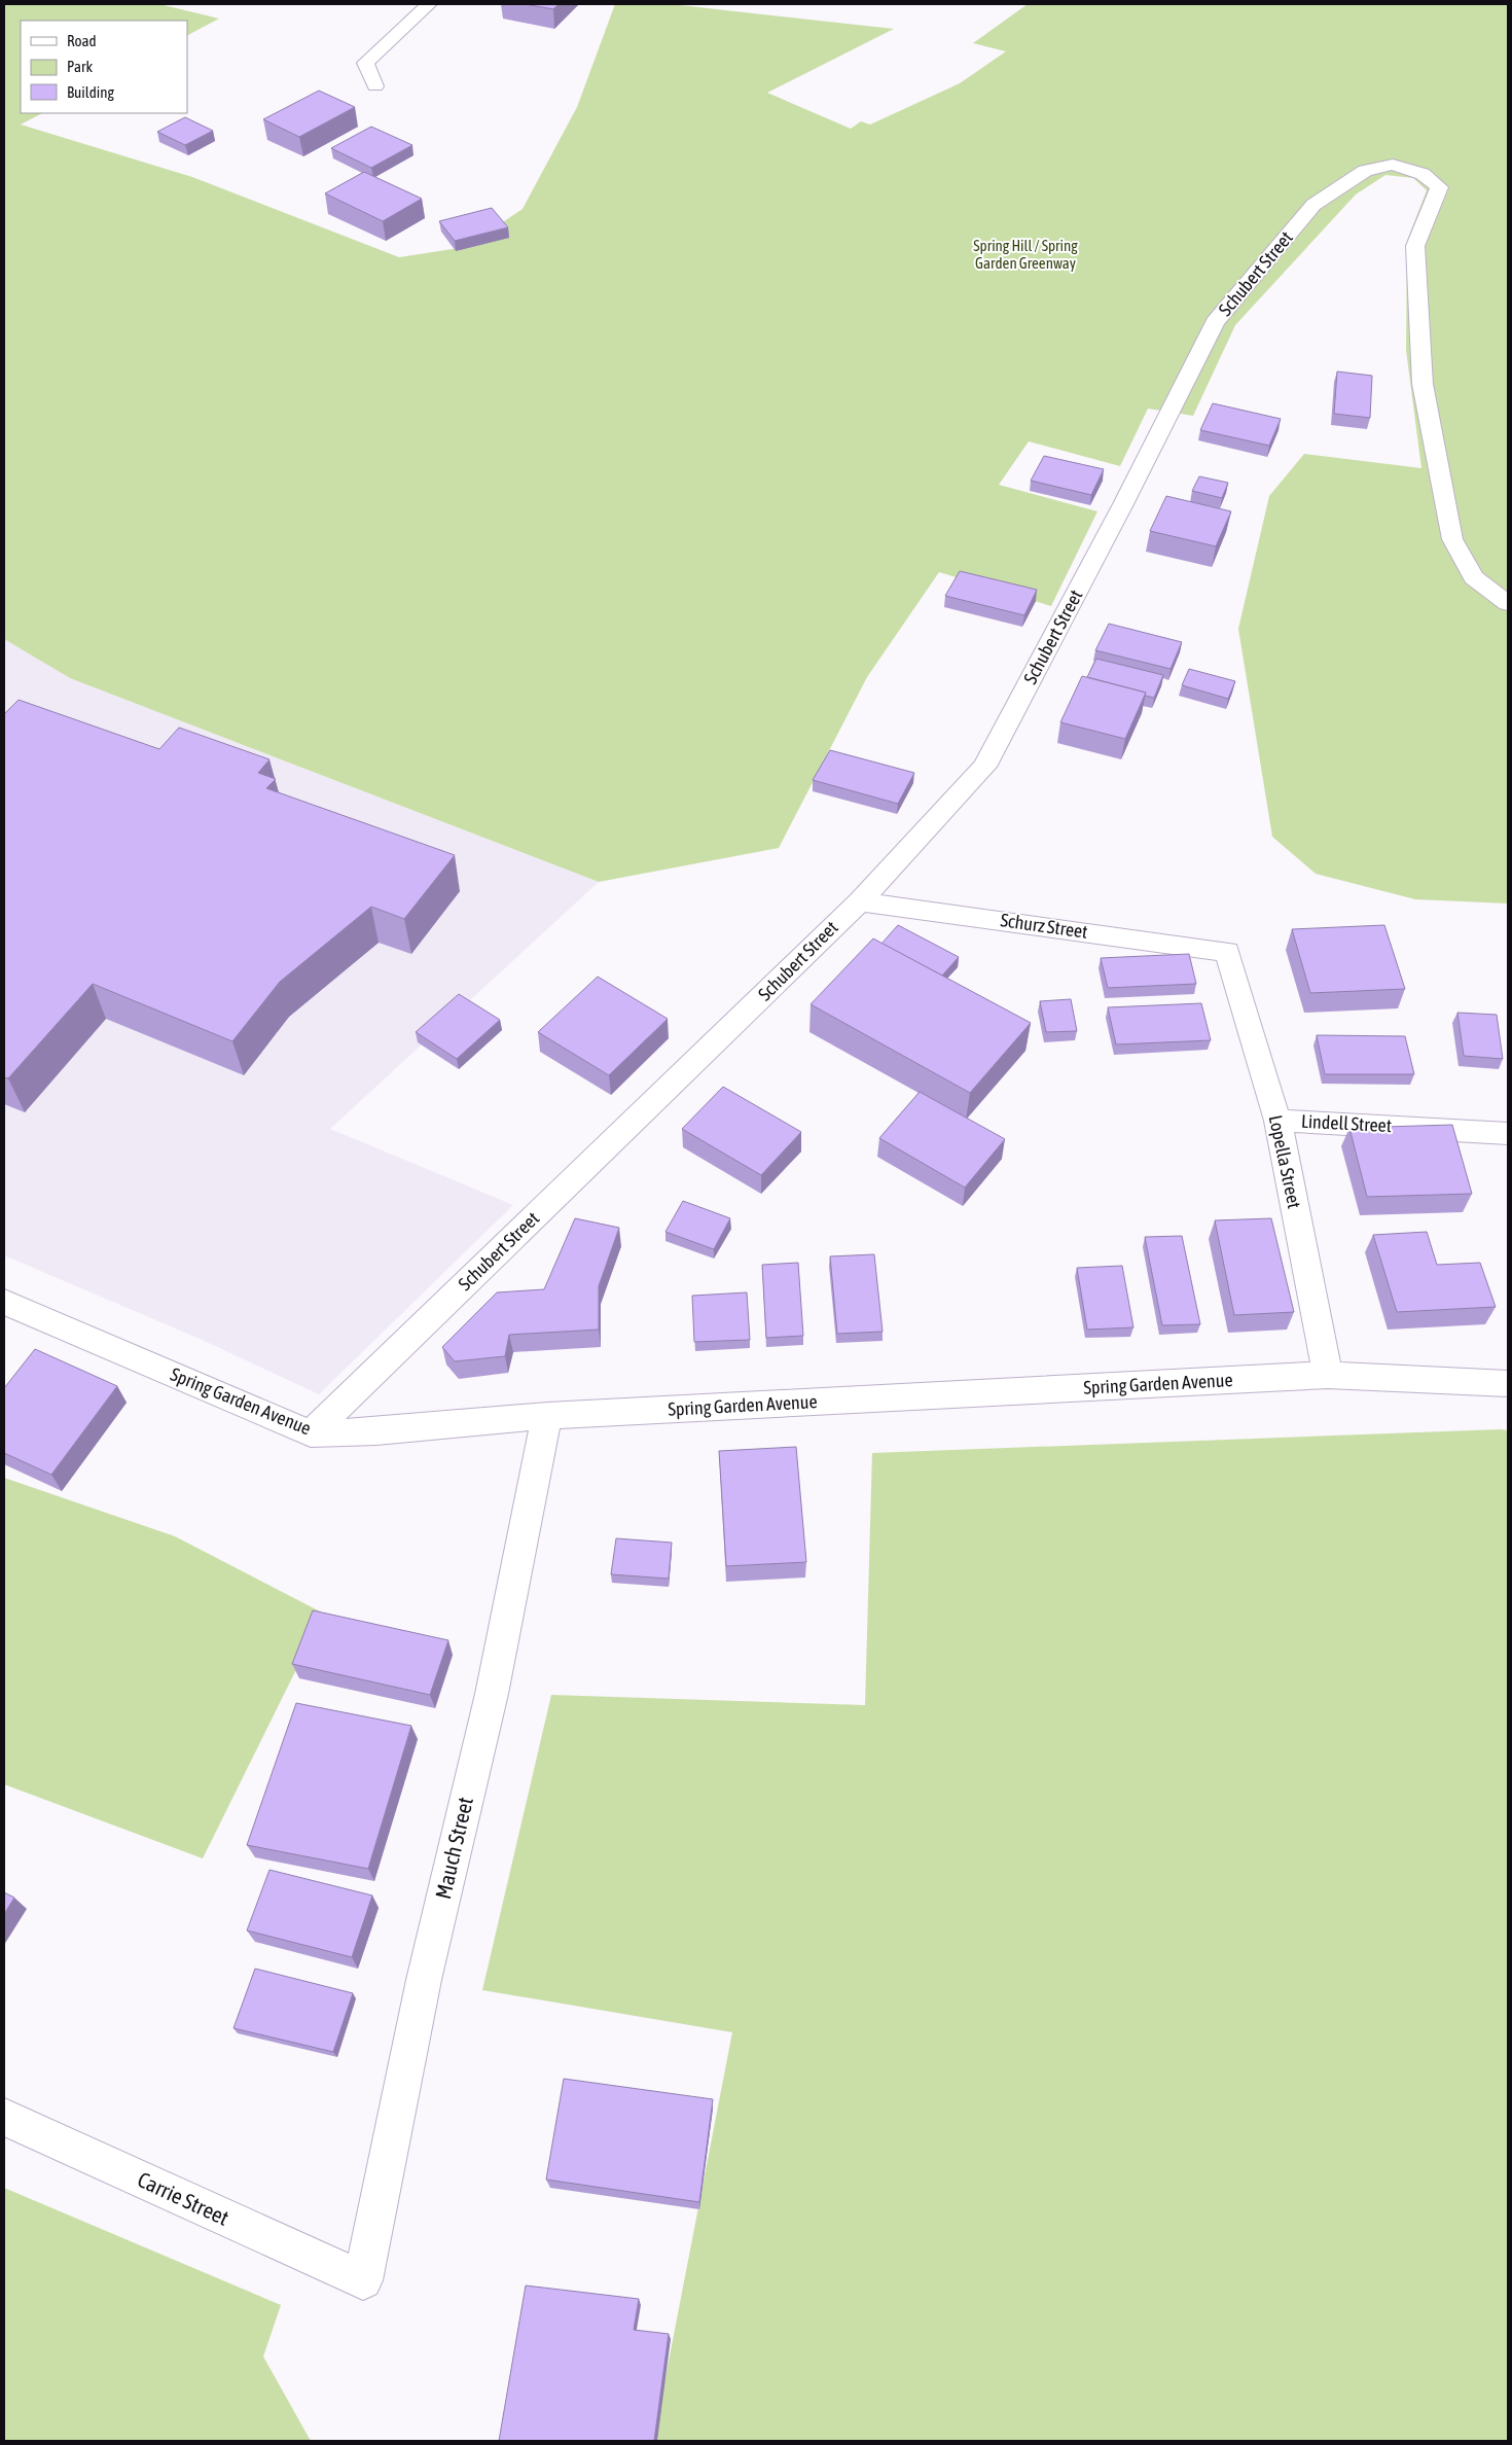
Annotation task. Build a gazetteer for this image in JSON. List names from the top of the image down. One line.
{"streets":{"street":["Schubert Street","Schurz Street","Lindell Street","Lopella Street","Spring Garden Avenue","Mauch Street","Carrie Street"]},"crossings":[["Schubert Street","Schurz Street"],["Schubert Street","Spring Garden Avenue"],["Schurz Street","Lopella Street"],["Lindell Street","Lopella Street"],["Lopella Street","Spring Garden Avenue"],["Spring Garden Avenue","Mauch Street"],["Mauch Street","Carrie Street"]],"parks":["Spring Hill / Spring Garden Greenway"],"legend":["Road","Park","Building"]}
